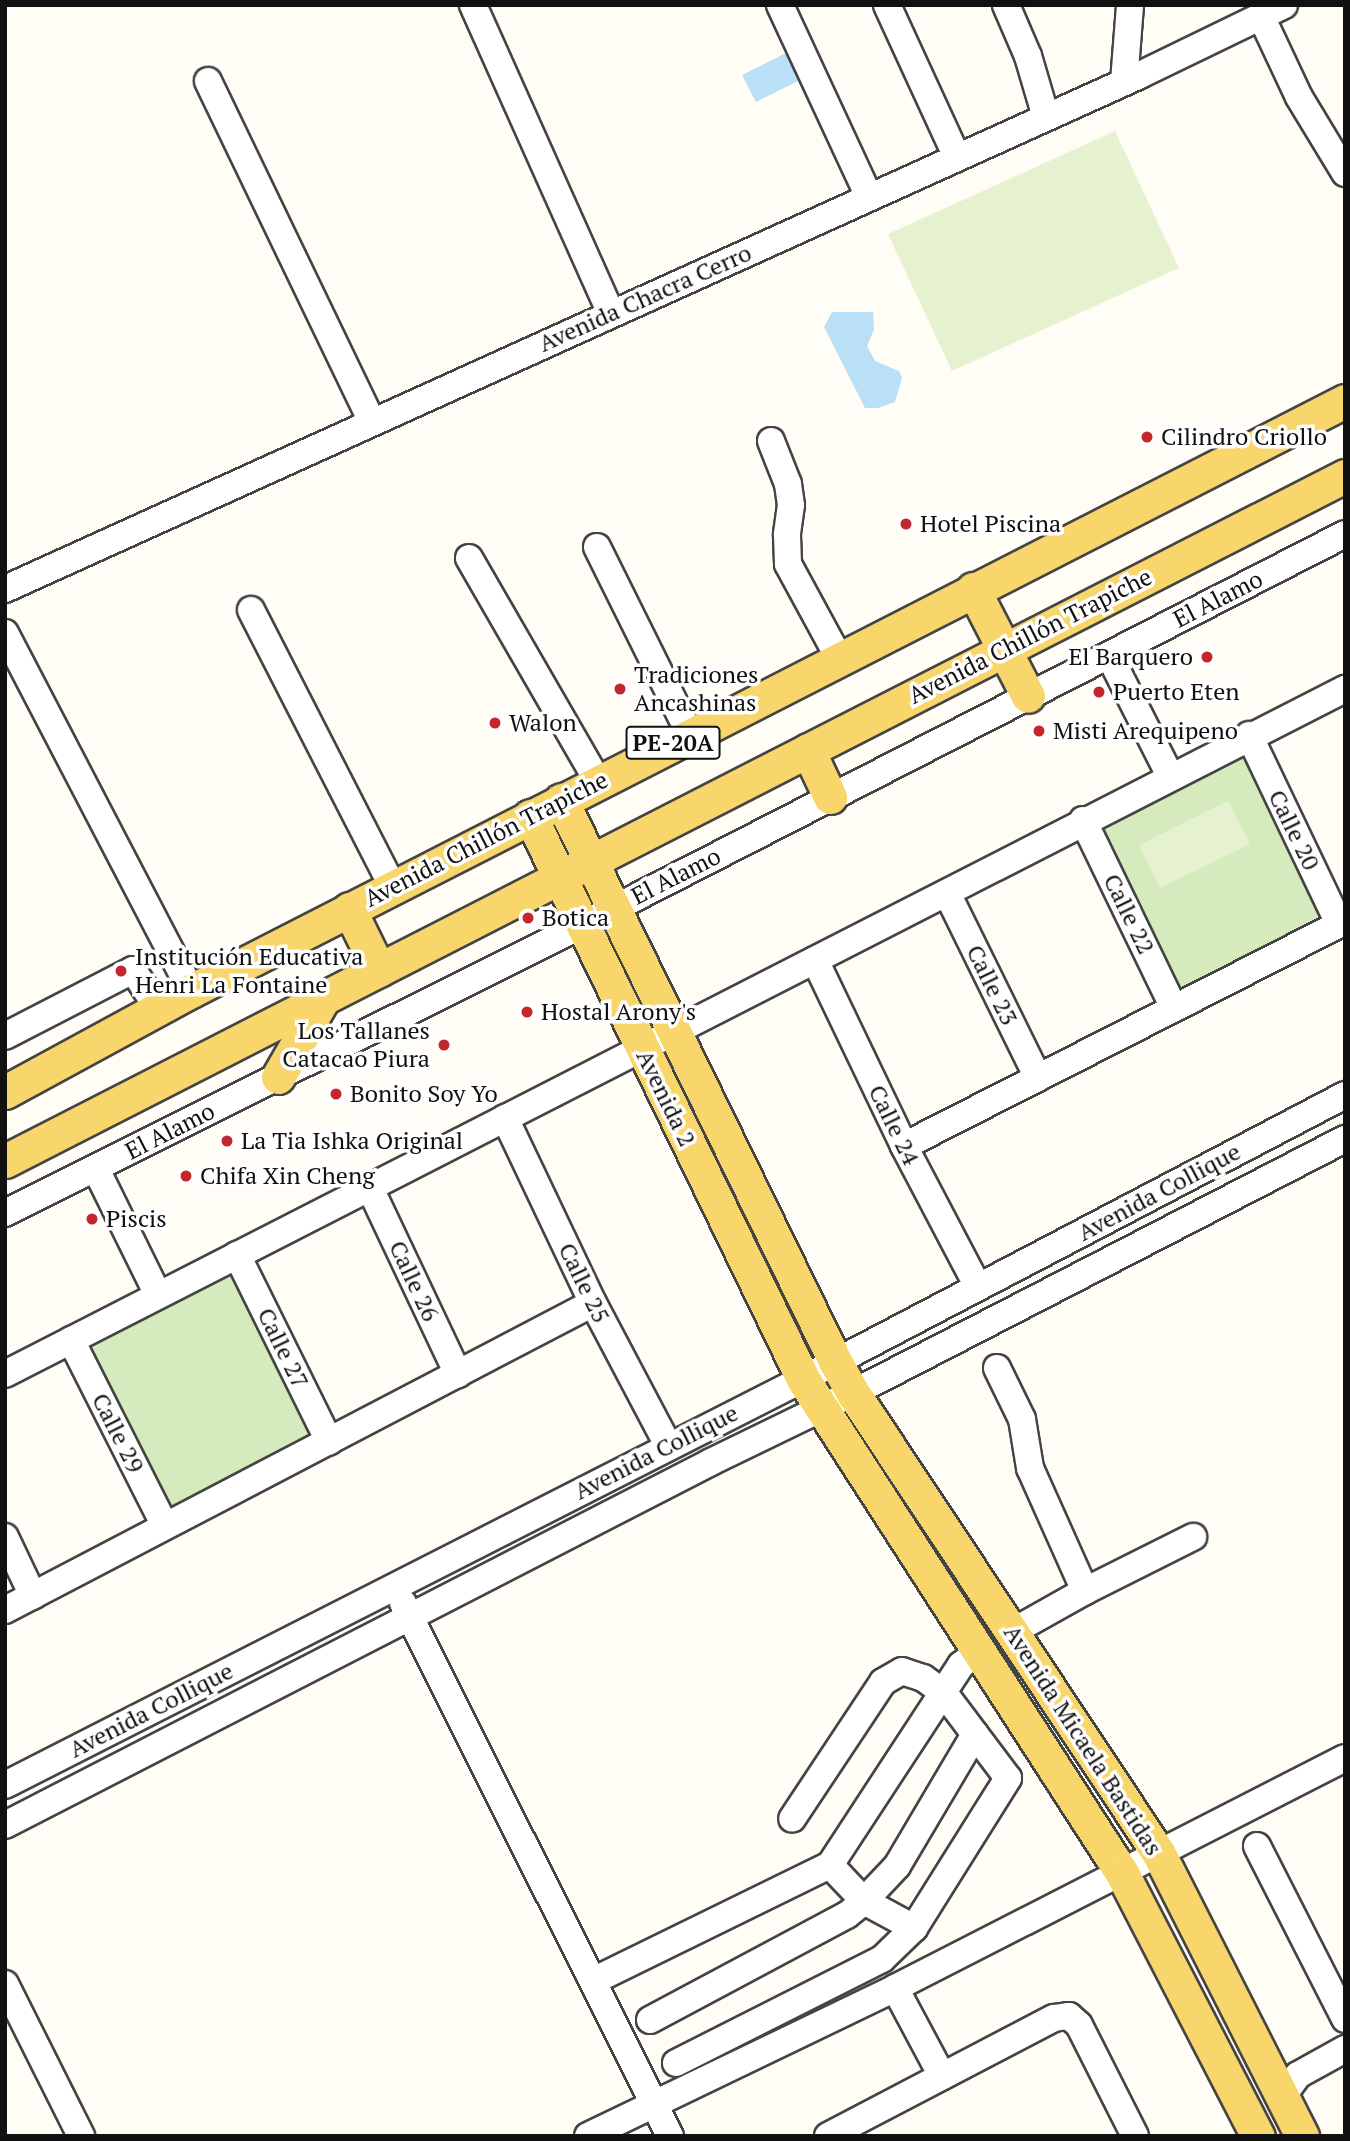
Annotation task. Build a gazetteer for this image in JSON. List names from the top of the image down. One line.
{"streets":{"main road":["Avenida Chillón Trapiche","PE-20A","Avenida 2","Avenida Micaela Bastidas"],"street":["Avenida Chacra Cerro","El Alamo","Calle 20","Calle 22","Calle 23","Calle 24","Avenida Collique","Calle 26","Calle 25","Calle 27","Calle 29"]},"crossings":[["El Alamo","Avenida 2"],["Avenida Chillón Trapiche","Avenida 2"],["Avenida 2","Avenida Collique"],["Avenida 2","Avenida Micaela Bastidas"],["Calle 24","Avenida Collique"],["Avenida Collique","Calle 25"],["Avenida Collique","Avenida Micaela Bastidas"]],"places":["Cilindro Criollo","Hotel Piscina","El Barquero","Tradiciones Ancashinas","Puerto Eten","Walon","Misti Arequipeno","Botica","Institución Educativa Henri La Fontaine","Hostal Arony's","Los Tallanes Catacao Piura","Bonito Soy Yo","La Tia Ishka Original","Chifa Xin Cheng","Piscis"]}
